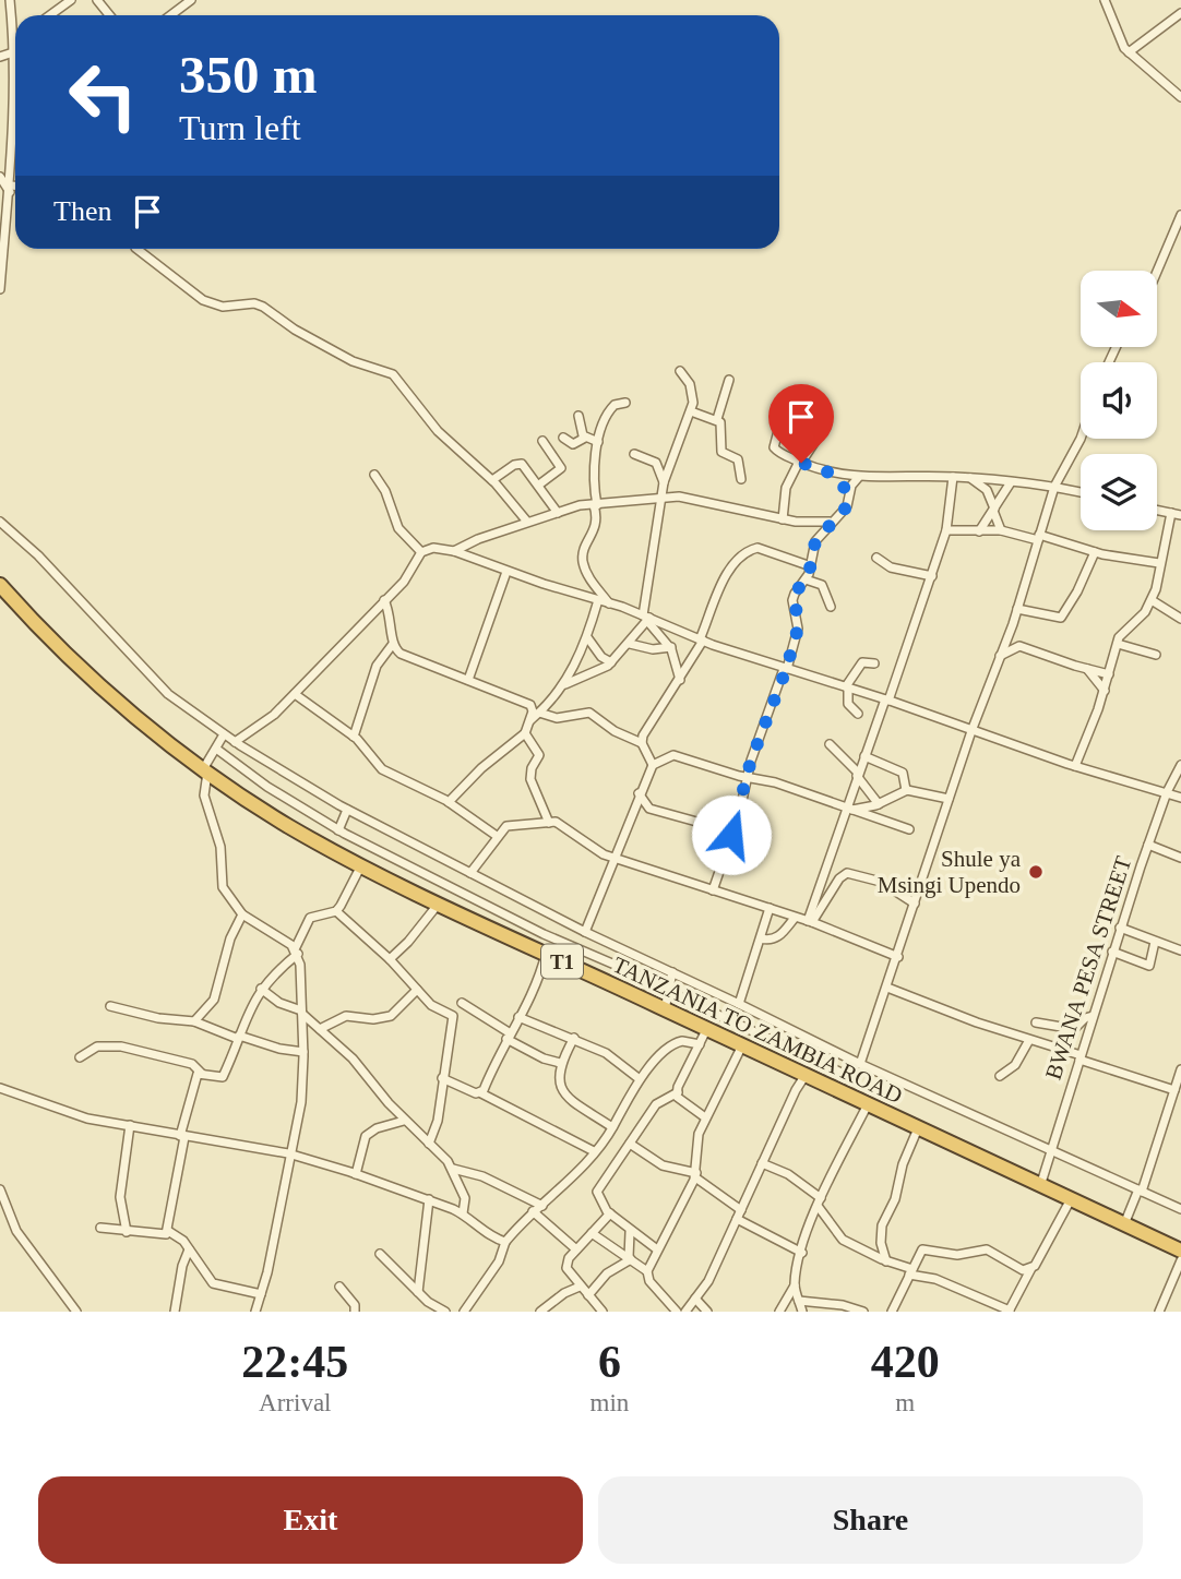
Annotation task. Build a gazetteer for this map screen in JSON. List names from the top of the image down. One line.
{"streets":{"highway":["T1","TANZANIA TO ZAMBIA ROAD"],"street":["BWANA PESA STREET"]},"crossings":[["BWANA PESA STREET","TANZANIA TO ZAMBIA ROAD"]],"places":["Shule ya Msingi Upendo"],"north":"right","page":{"turn":["350 m","Turn left"],"then":"Then","eta":["22:45","Arrival","6","min","420","m"],"buttons":["Exit","Share"]}}
